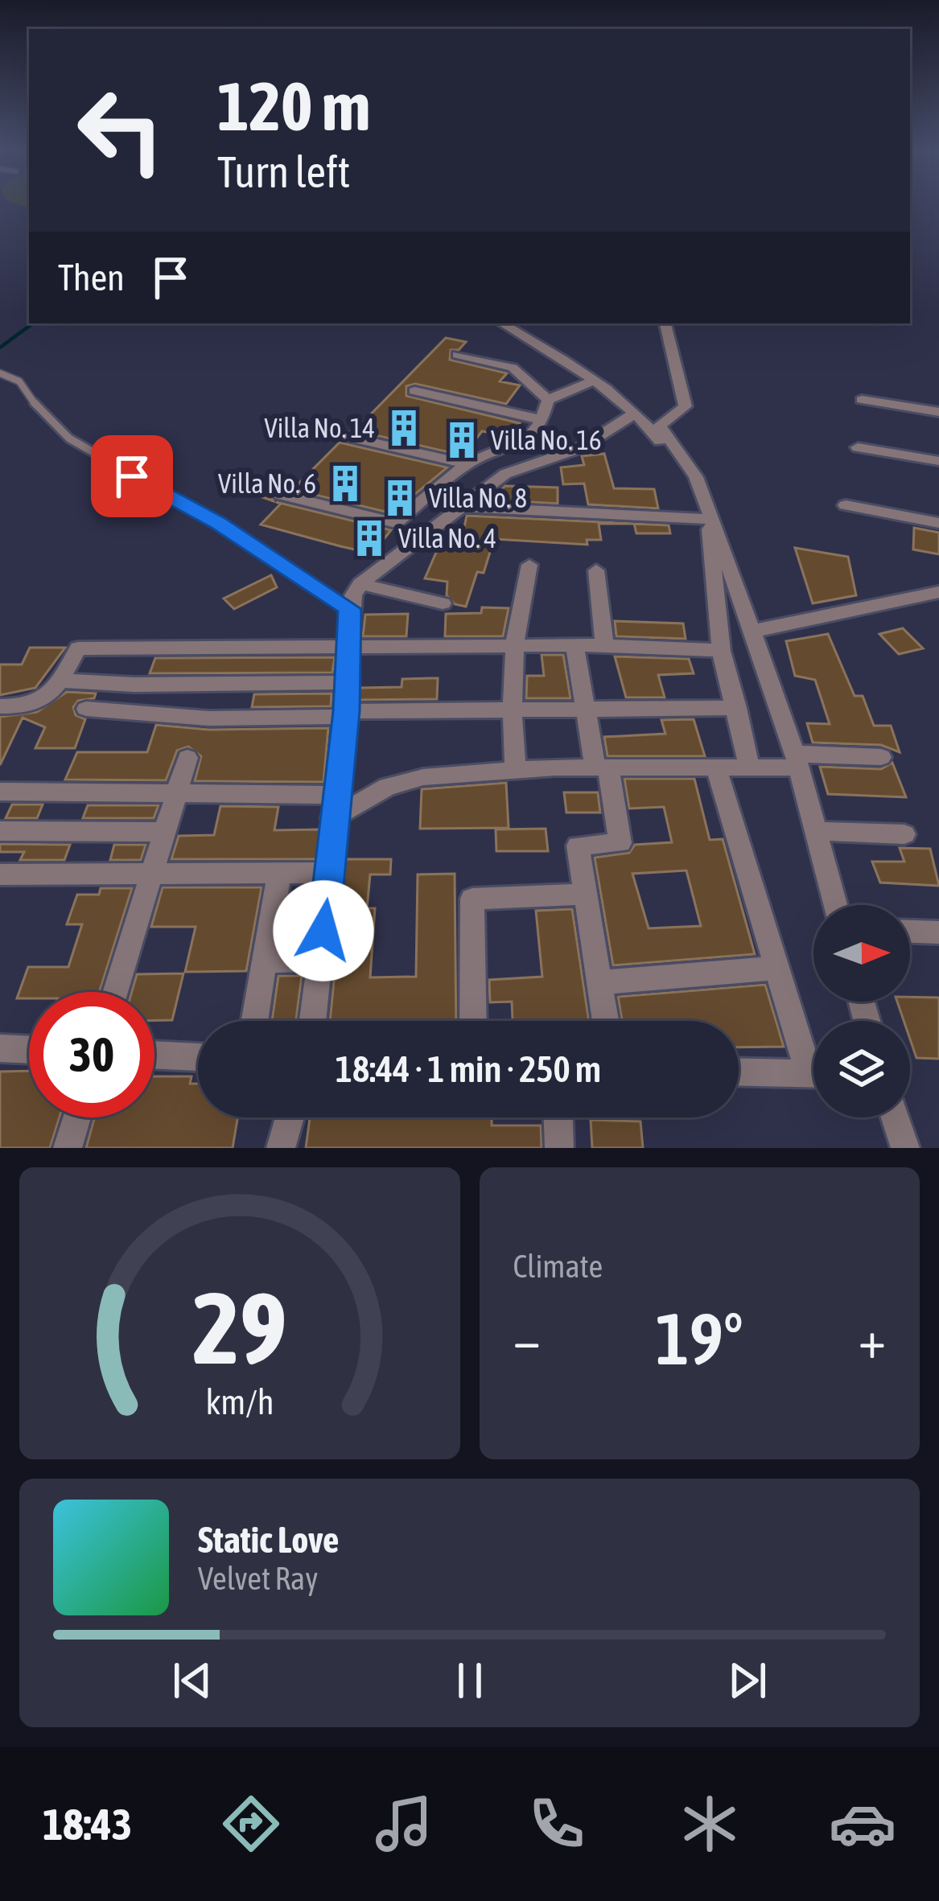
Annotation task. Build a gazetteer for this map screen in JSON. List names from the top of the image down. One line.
{"places":{"building":["Villa No. 14","Villa No. 16","Villa No. 6","Villa No. 8","Villa No. 4"]},"north":"right","page":{"turn":["120 m","Turn left"],"then":"Then","limit":"30","trip":"18:44 · 1 min · 250 m","tile":"Climate","heat":["−","19°","+"],"song":["Static Love","Velvet Ray"],"tabs":"18:43","gauge":["29","km/h"]}}
